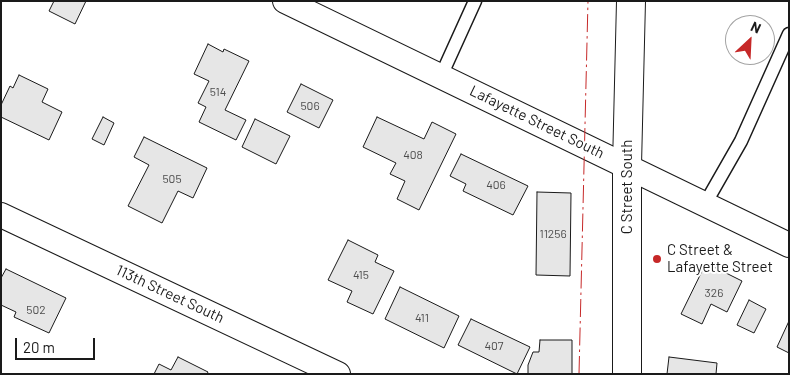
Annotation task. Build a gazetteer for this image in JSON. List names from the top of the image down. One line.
{"streets":{"main road":["C Street South"],"street":["Lafayette Street South","113th Street South"]},"crossings":[["Lafayette Street South","C Street South"]],"places":["C Street & Lafayette Street"],"house_numbers":["514","506","408","505","406","11256","415","326","502","411","407"],"scale_bar":"20 m","north":"top right"}
